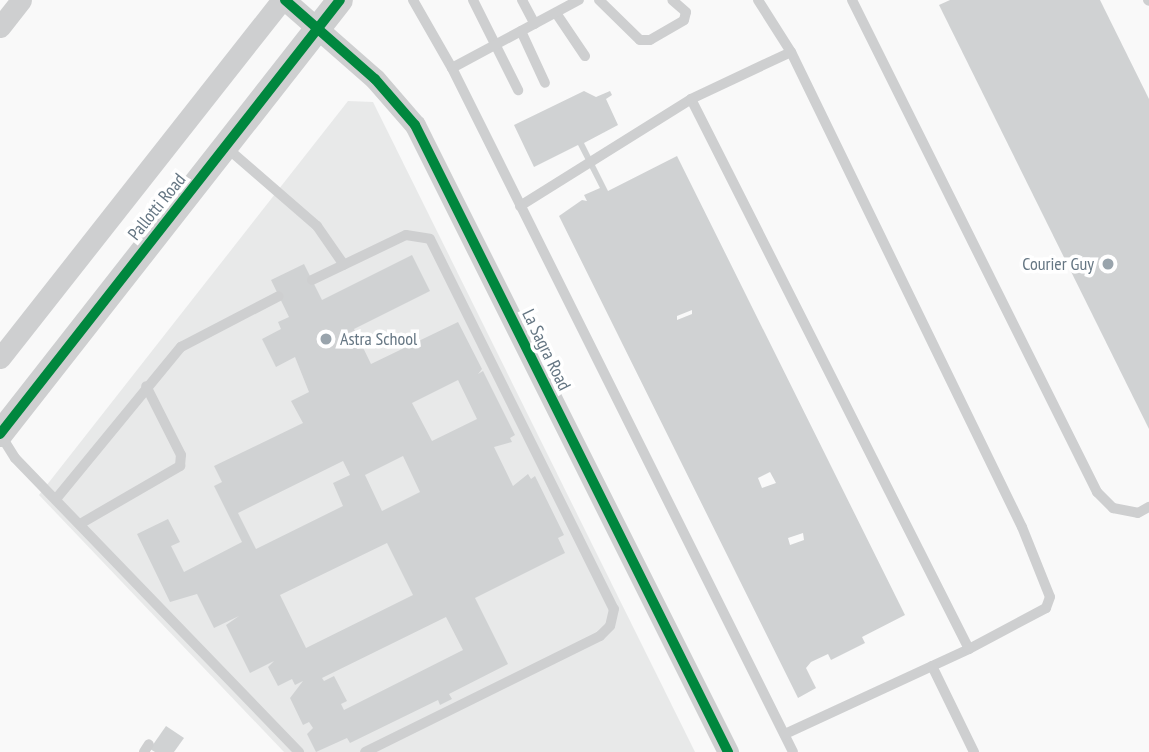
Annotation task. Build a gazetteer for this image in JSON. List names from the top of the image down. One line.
{"streets":{"street":["Pallotti Road","La Sagra Road"]},"crossings":[["Pallotti Road","La Sagra Road"]],"places":["Courier Guy","Astra School"]}
